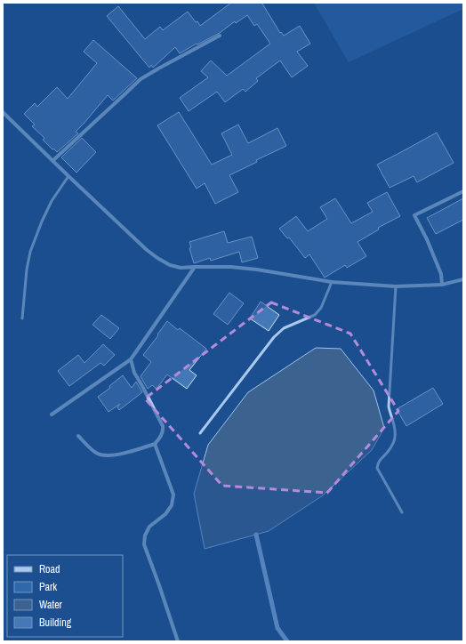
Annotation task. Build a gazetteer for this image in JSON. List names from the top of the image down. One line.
{"legend":["Road","Park","Water","Building"]}
